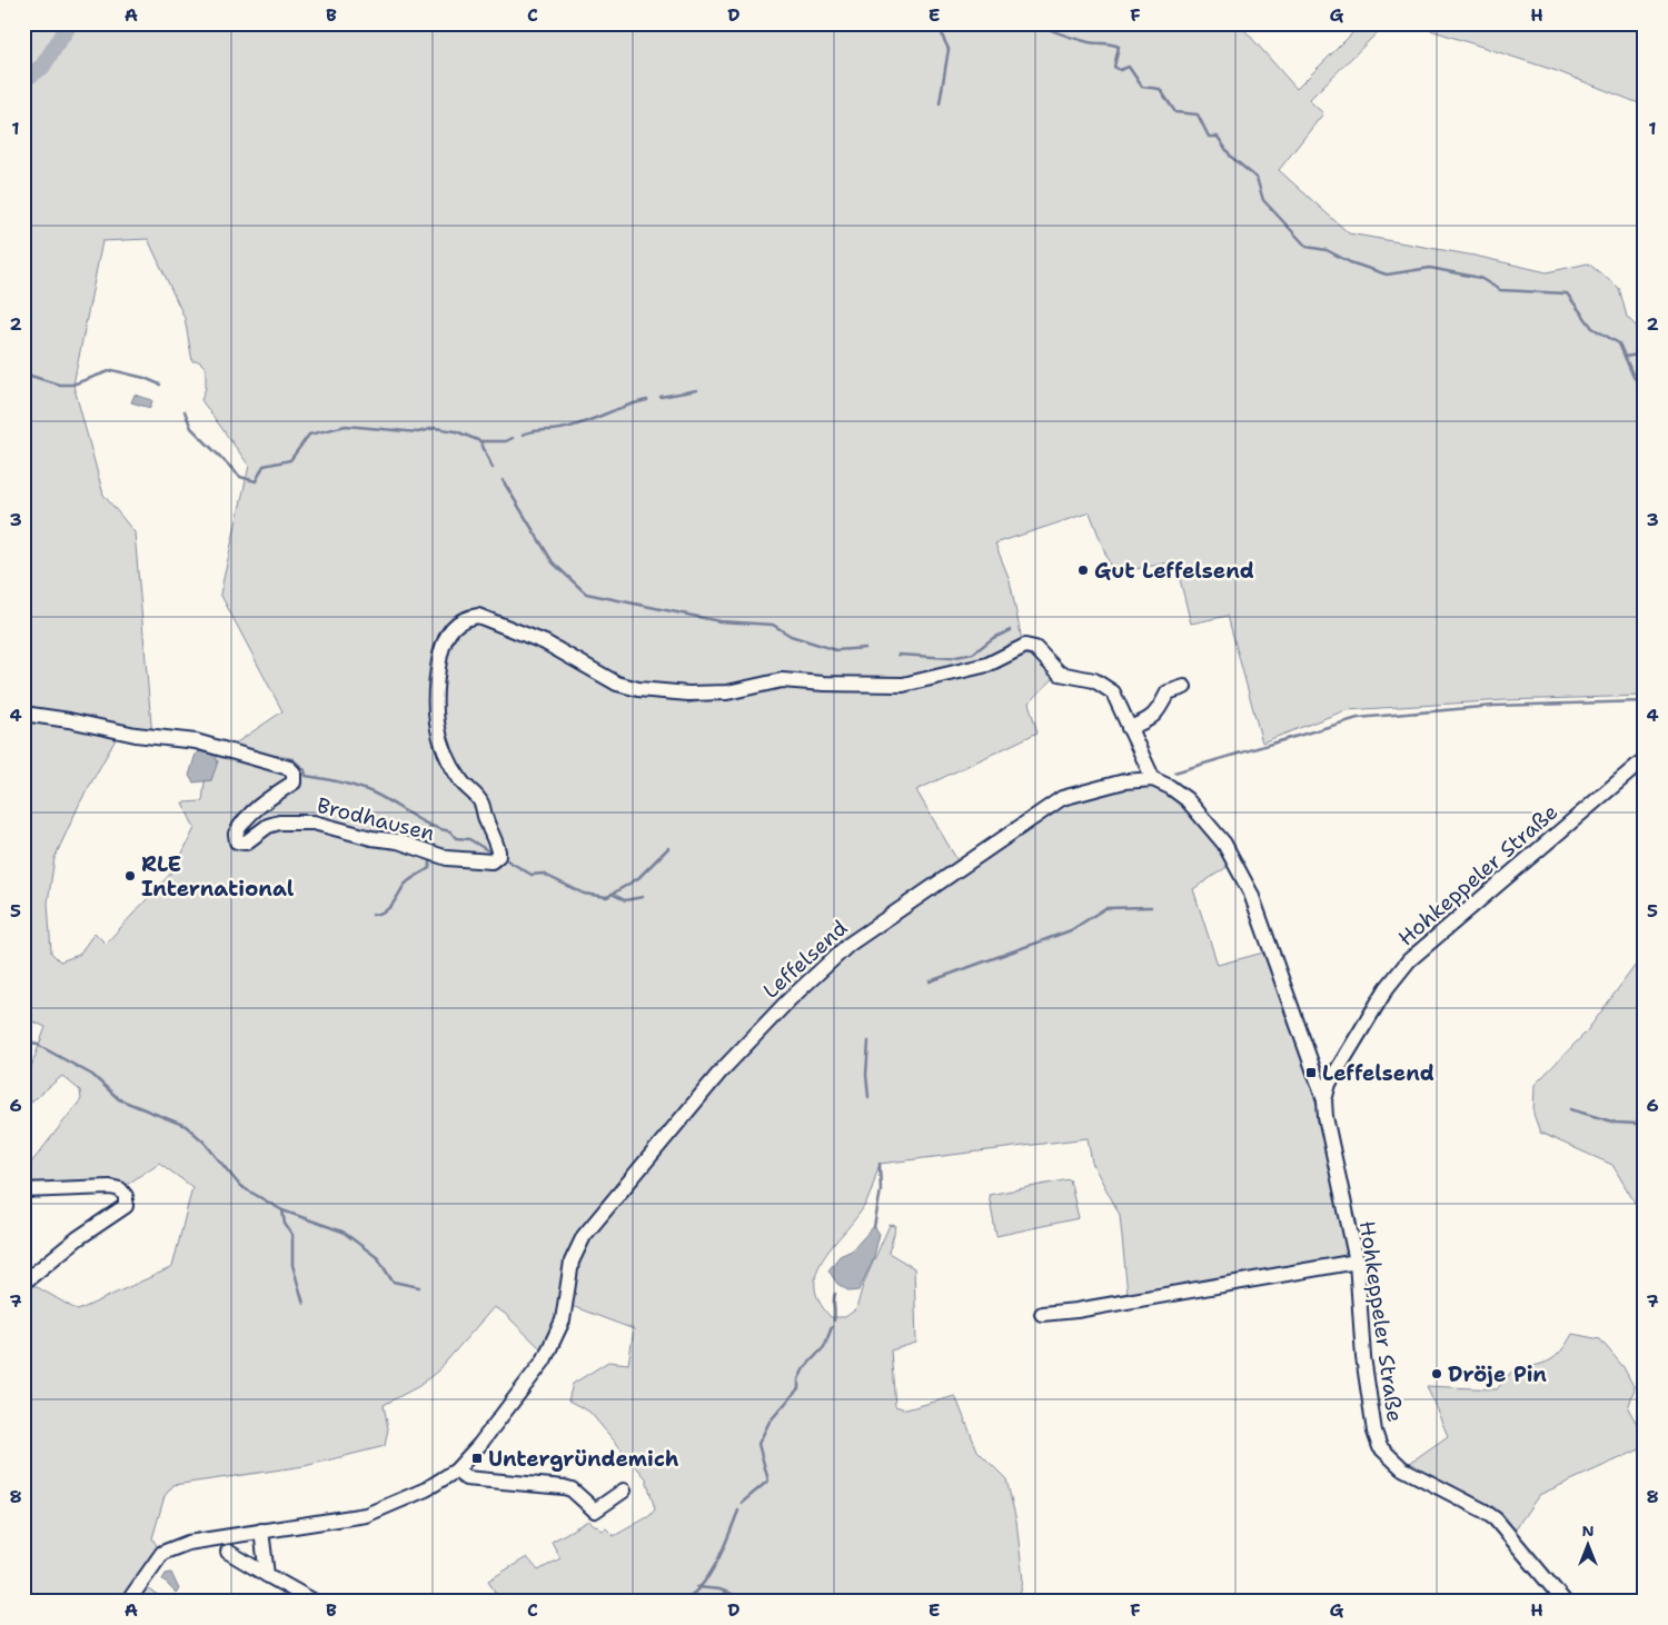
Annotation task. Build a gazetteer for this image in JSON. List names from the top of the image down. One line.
{"streets":{"street":["Brodhausen","Hohkeppeler Straße","Leffelsend"]},"places":{"other":["Gut Leffelsend","RLE International","Dröje Pin"],"transit":["Leffelsend","Untergründemich"]},"north":"top","grid":{"columns":["A","B","C","D","E","F","G","H"],"rows":["1","2","3","4","5","6","7","8"]}}
